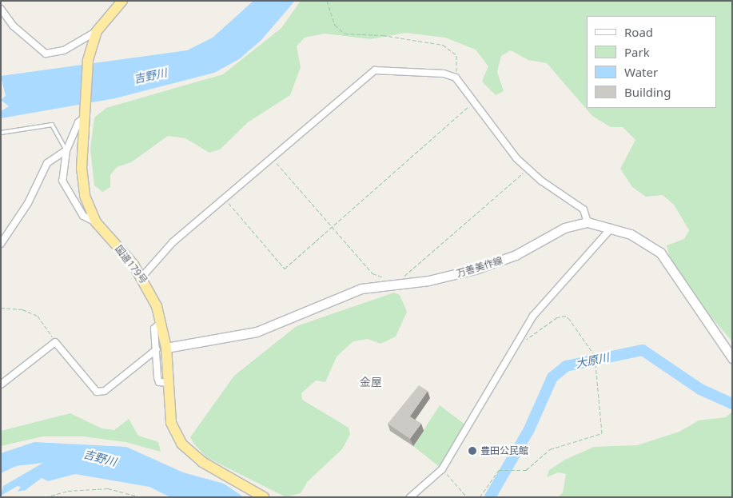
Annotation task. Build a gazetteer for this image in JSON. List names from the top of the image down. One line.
{"streets":{"highway":["国道179号"],"main road":["万善美作線"]},"crossings":[["国道179号","万善美作線"]],"districts":["金屋"],"water":["吉野川","大原川"],"places":["豊田公民館"],"legend":["Road","Park","Water","Building"]}
